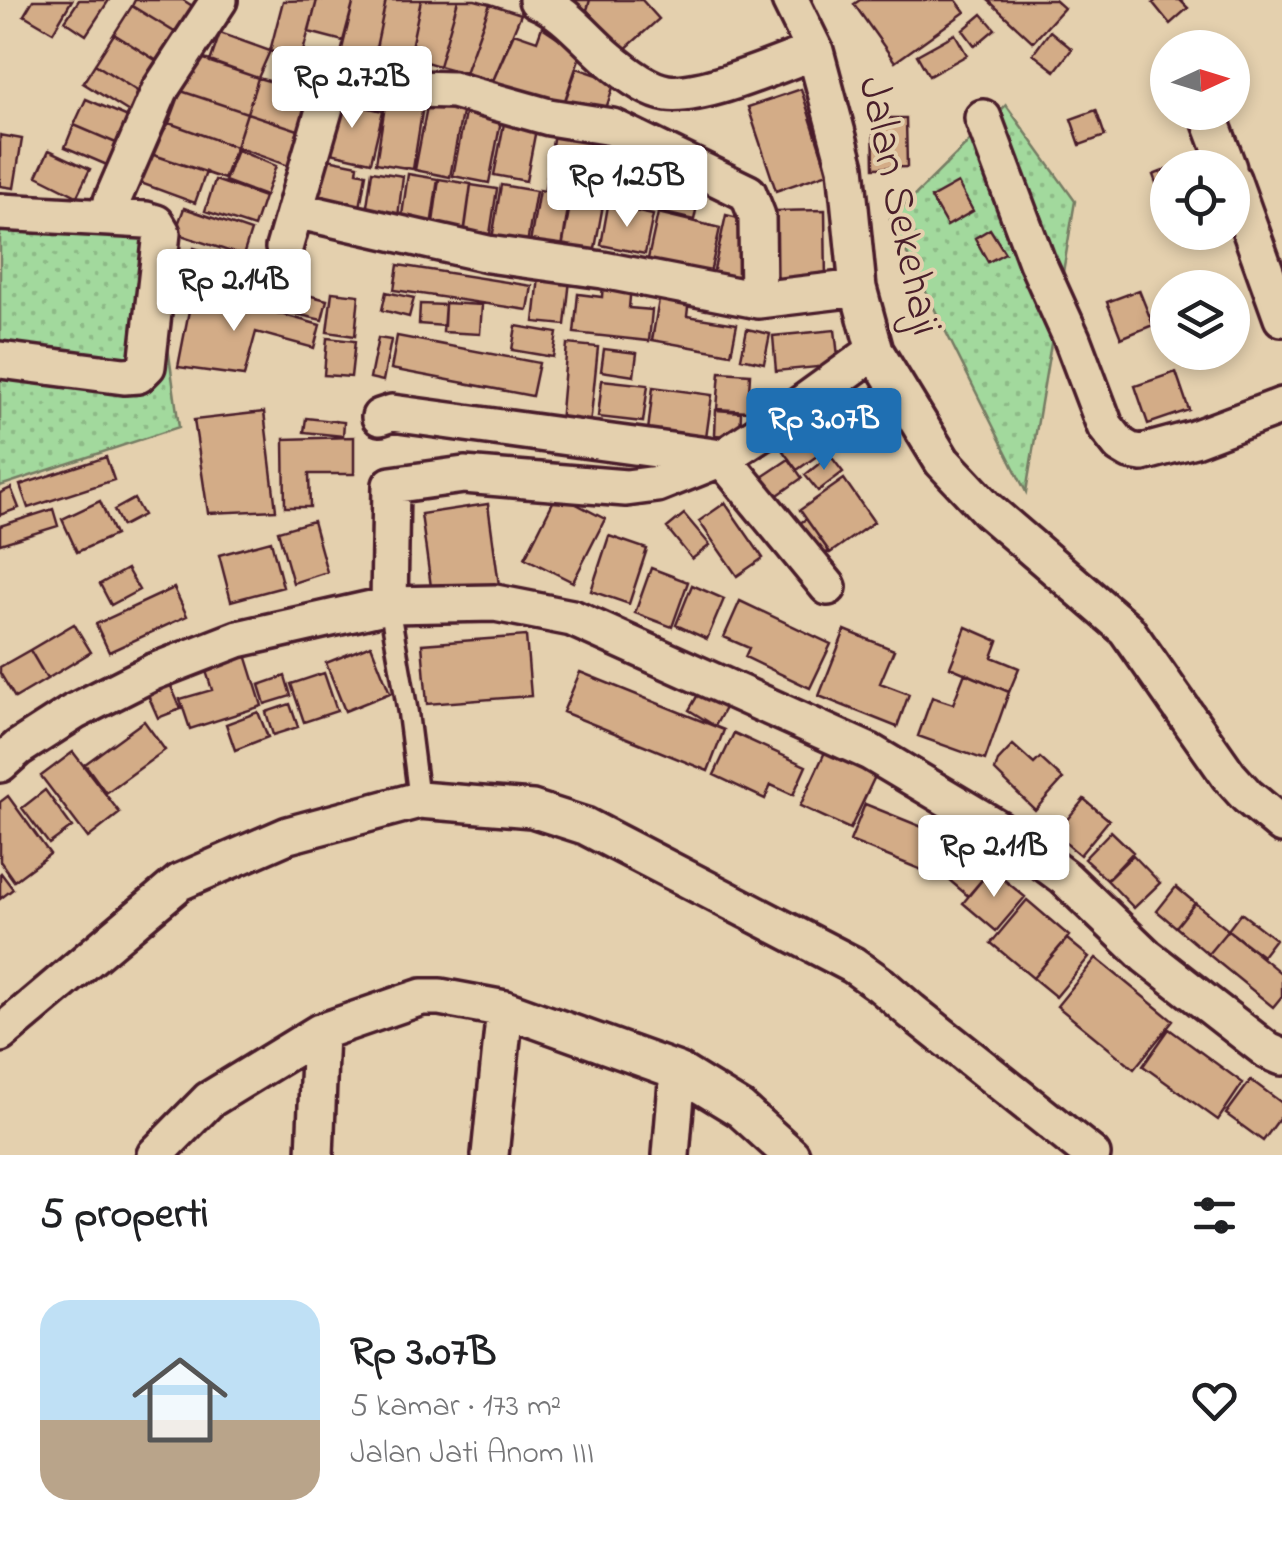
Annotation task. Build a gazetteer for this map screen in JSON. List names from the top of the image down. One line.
{"streets":{"street":["Jalan Sekehaji"]},"north":"right","page":{"price":["Rp 2.72B","Rp 1.25B","Rp 2.14B","Rp 3.07B","Rp 2.11B"],"heading":"5 properti","list":[{"name":"Rp 3.07B","note":"5 kamar · 173 m² · Jalan Jati Anom III"}]}}
